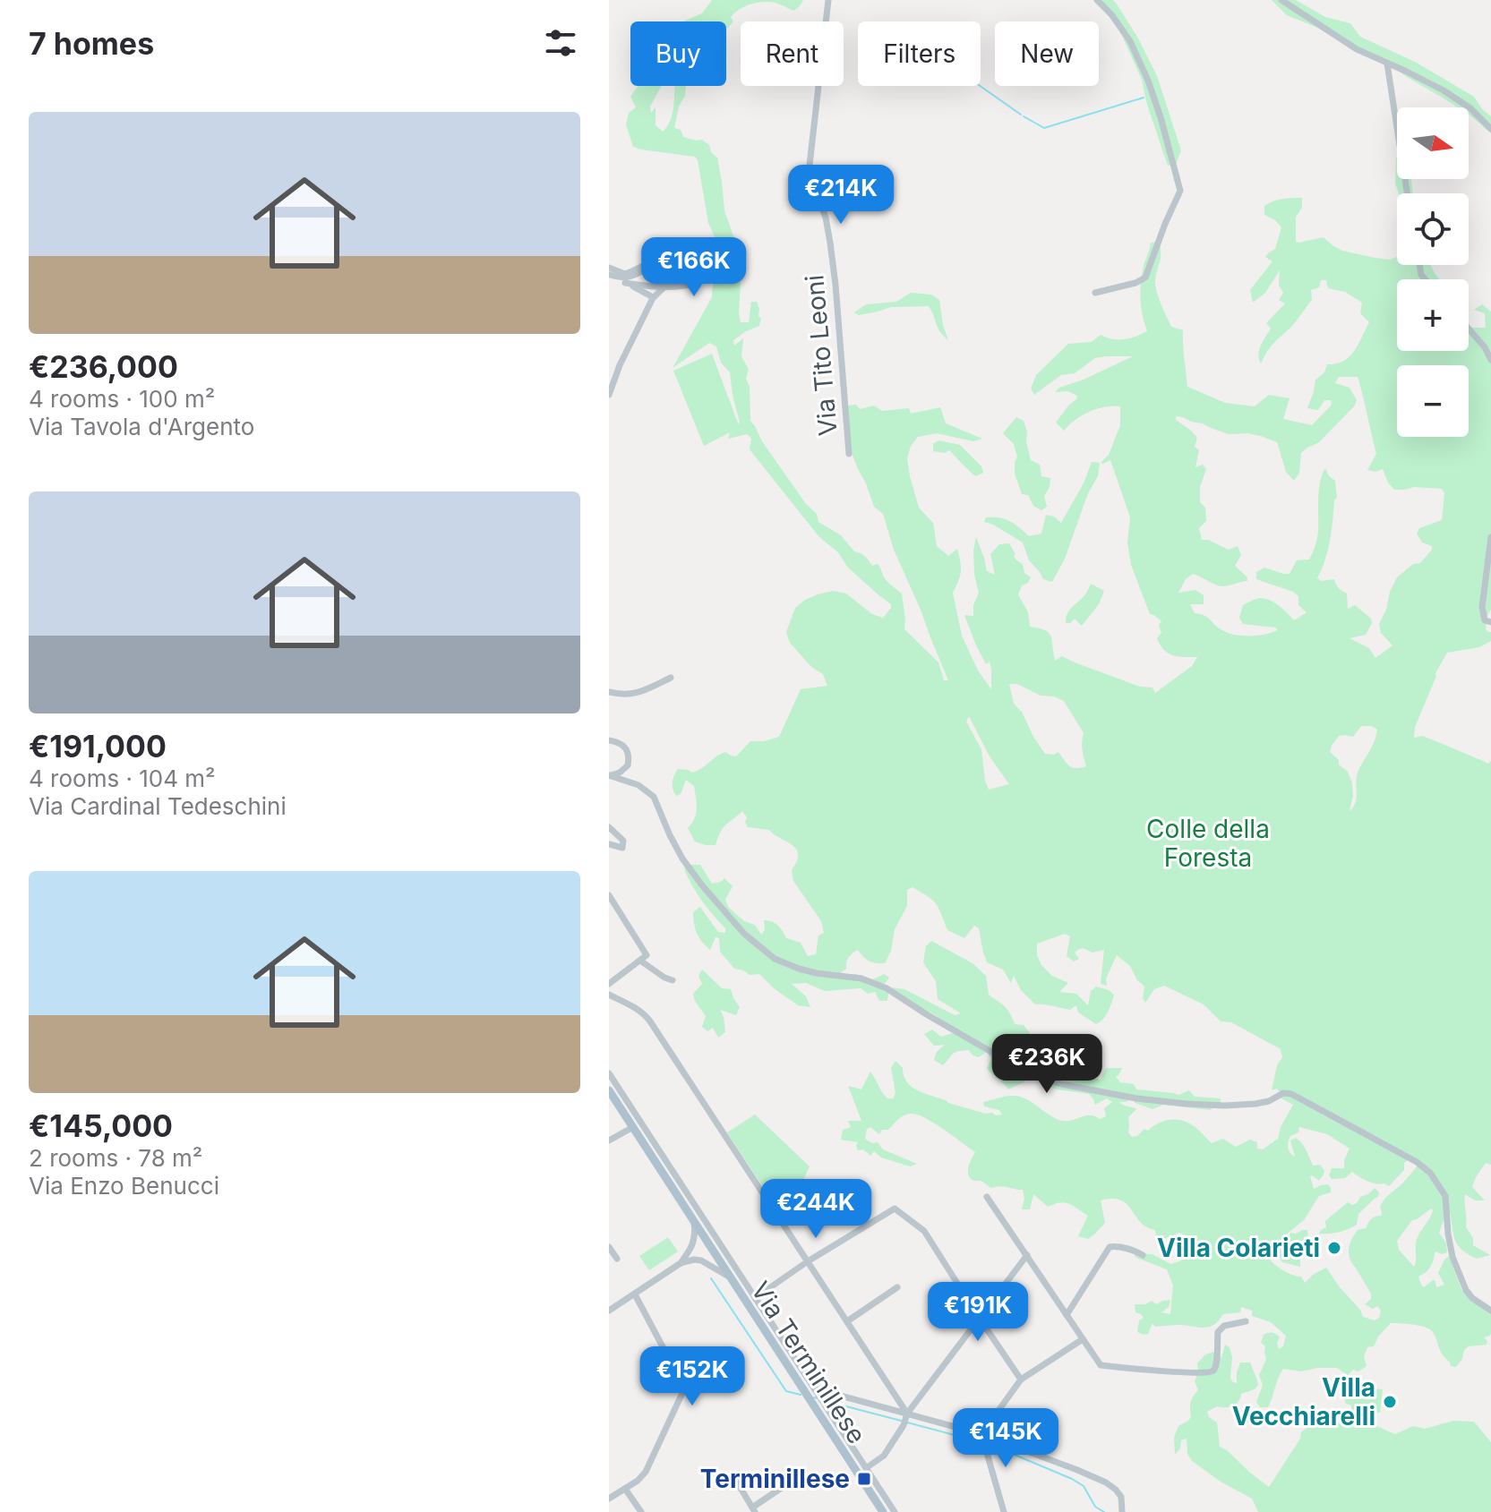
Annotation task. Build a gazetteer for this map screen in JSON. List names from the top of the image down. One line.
{"streets":{"main road":["Via Terminillese"],"street":["Via Tito Leoni"]},"parks":["Colle della Foresta"],"places":{"other":["Villa Colarieti","Villa Vecchiarelli"],"transit":["Terminillese"]},"north":"right","page":{"heading":"7 homes","chip":["Buy","Rent","Filters","New"],"list":[{"name":"€236,000","note":"4 rooms · 100 m² · Via Tavola d'Argento"},{"name":"€191,000","note":"4 rooms · 104 m² · Via Cardinal Tedeschini"},{"name":"€145,000","note":"2 rooms · 78 m² · Via Enzo Benucci"}],"map_buttons":["+","−"],"price":["€214K","€166K","€236K","€244K","€191K","€152K","€145K"]}}
